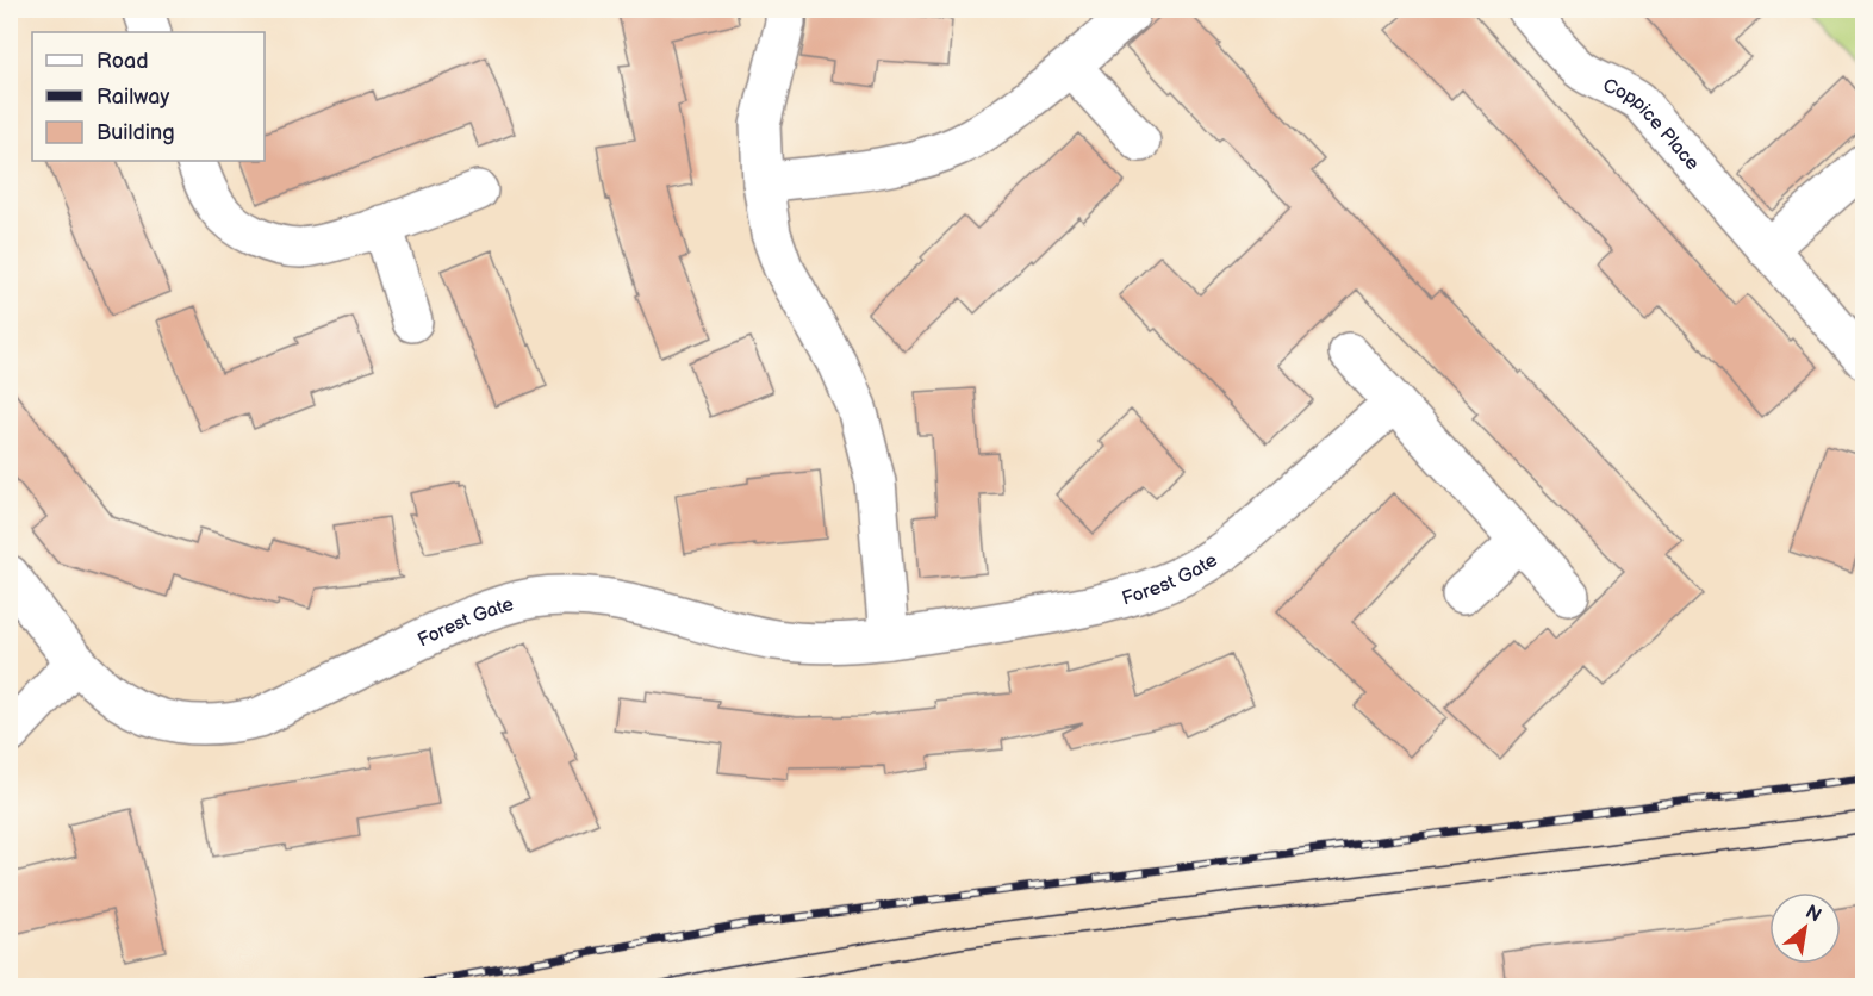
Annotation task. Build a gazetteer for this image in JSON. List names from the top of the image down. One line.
{"streets":{"street":["Coppice Place","Forest Gate"]},"legend":["Road","Railway","Building"],"north":"top right"}
